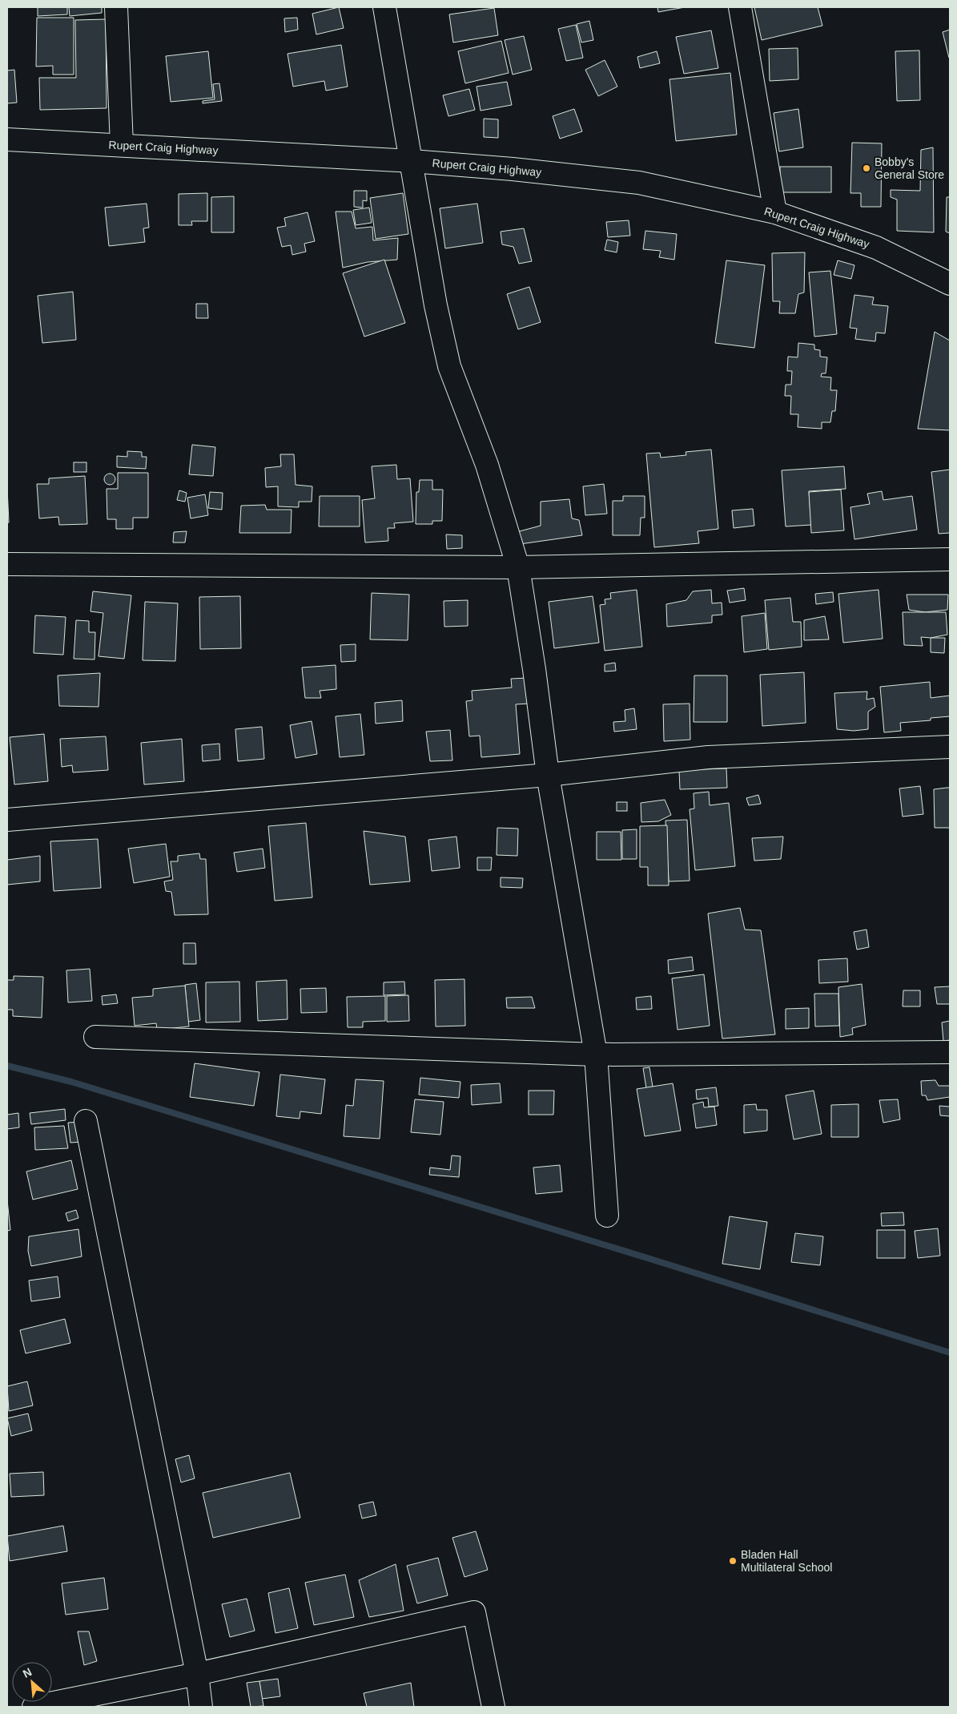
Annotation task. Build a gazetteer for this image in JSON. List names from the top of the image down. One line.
{"streets":{"street":["Rupert Craig Highway"]},"places":["Bobby's General Store","Bladen Hall Multilateral School"],"north":"top left"}
